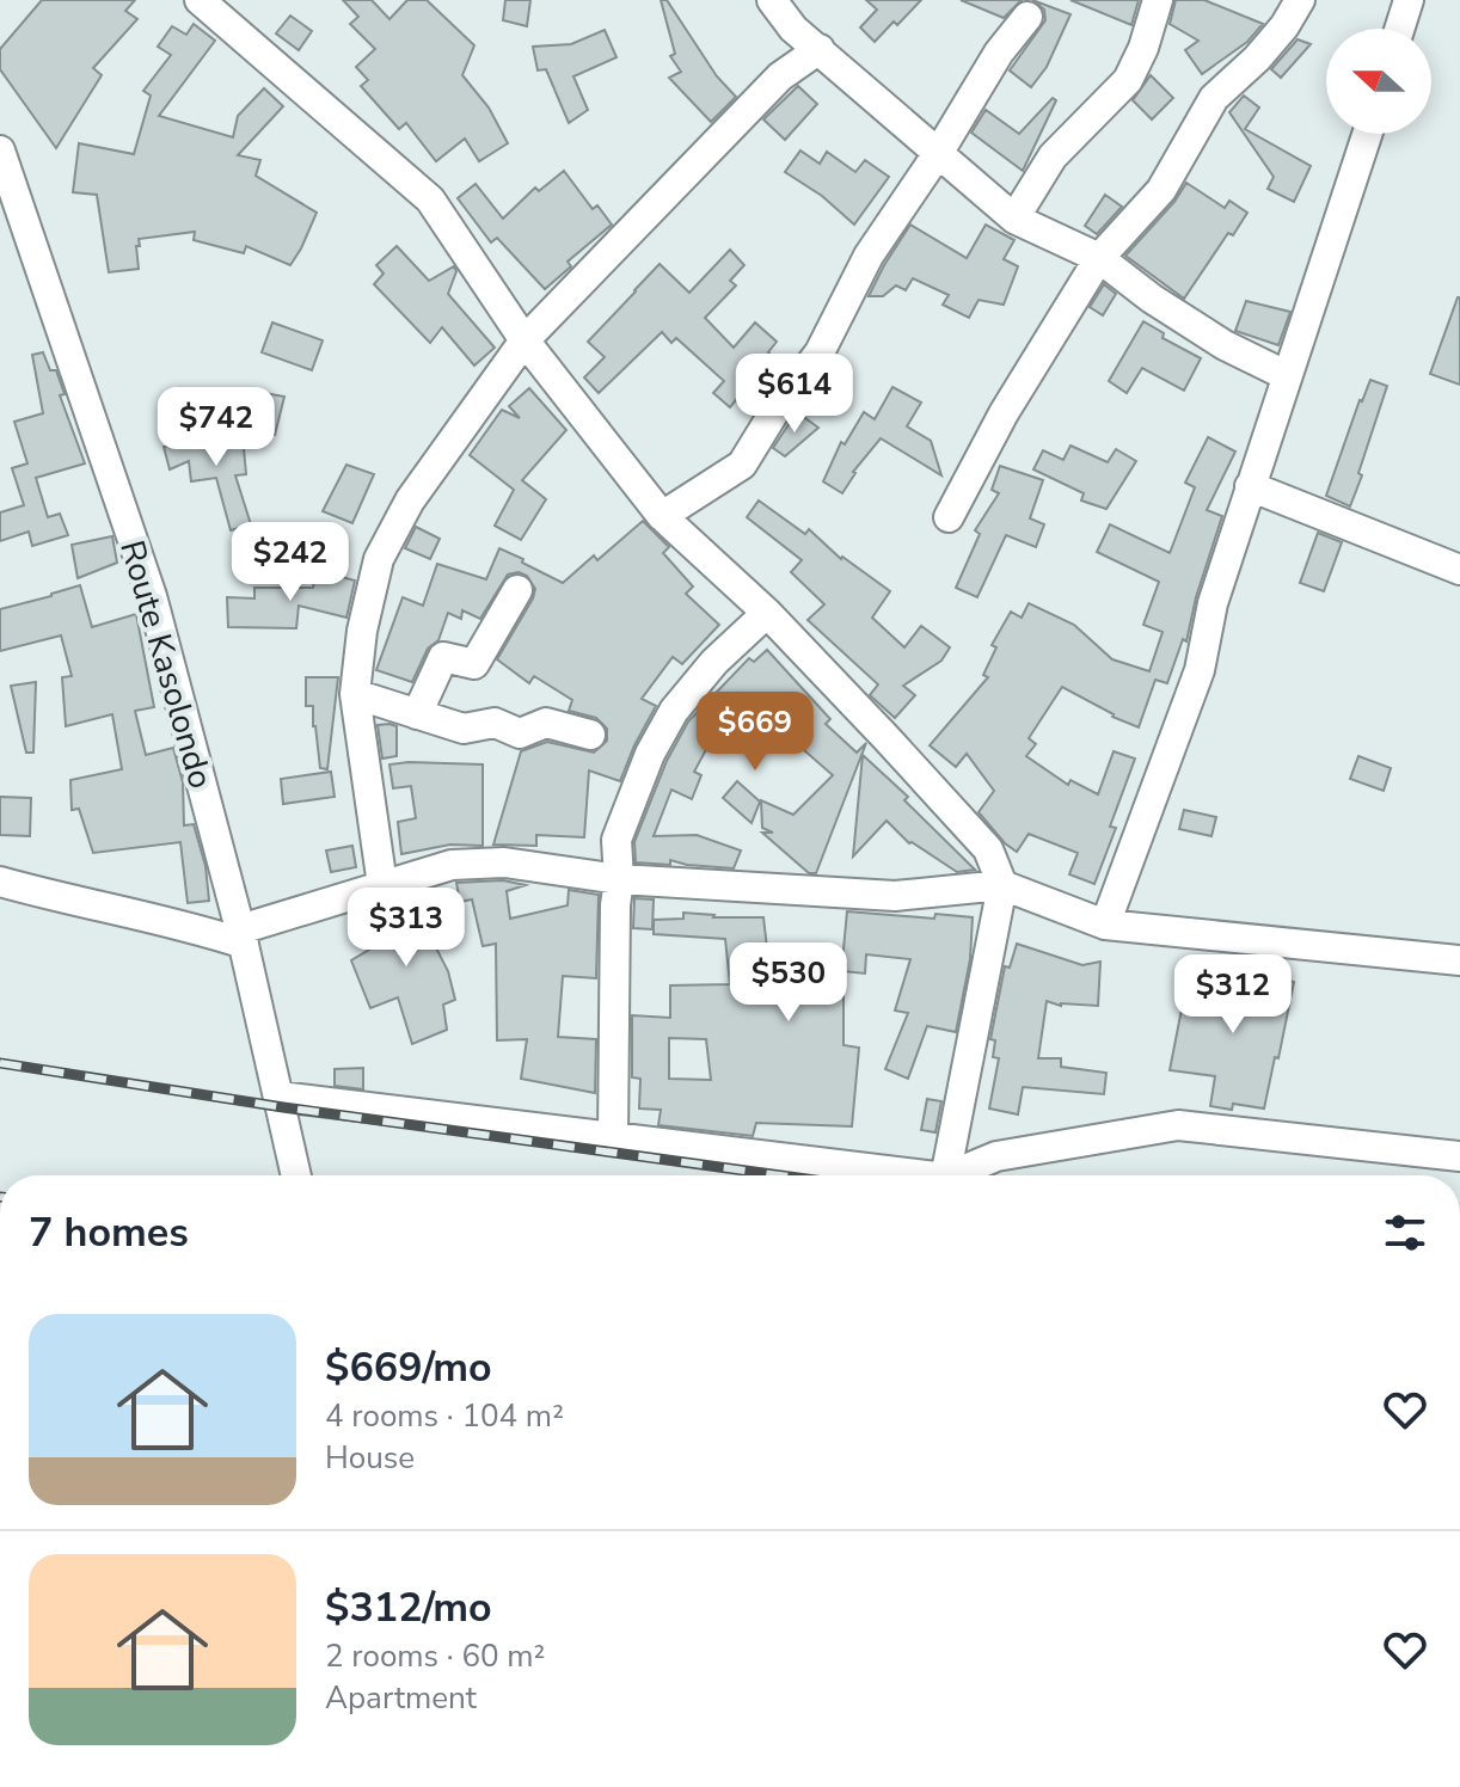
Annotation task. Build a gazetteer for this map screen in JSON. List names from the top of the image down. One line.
{"streets":{"street":["Route Kasolondo"]},"north":"left","page":{"price":["$614","$742","$242","$669","$313","$530","$312"],"heading":"7 homes","list":[{"name":"$669/mo","note":"4 rooms · 104 m² · House"},{"name":"$312/mo","note":"2 rooms · 60 m² · Apartment"}]}}
